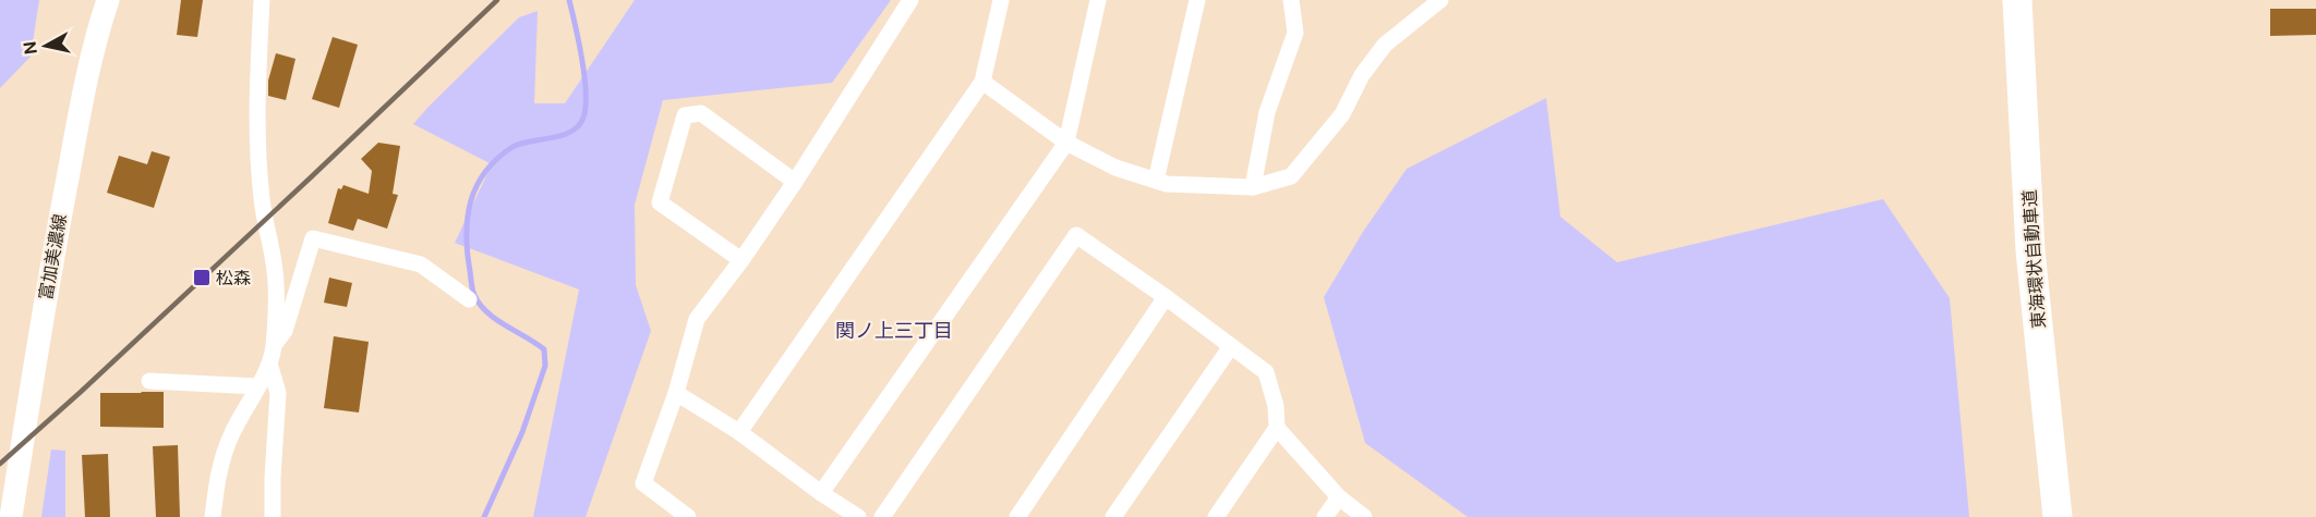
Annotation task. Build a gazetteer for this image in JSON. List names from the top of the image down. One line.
{"streets":{"highway":["東海環状自動車道"],"main road":["富加美濃線"]},"districts":["関ノ上三丁目"],"places":{"transit":["松森"]},"north":"left"}
